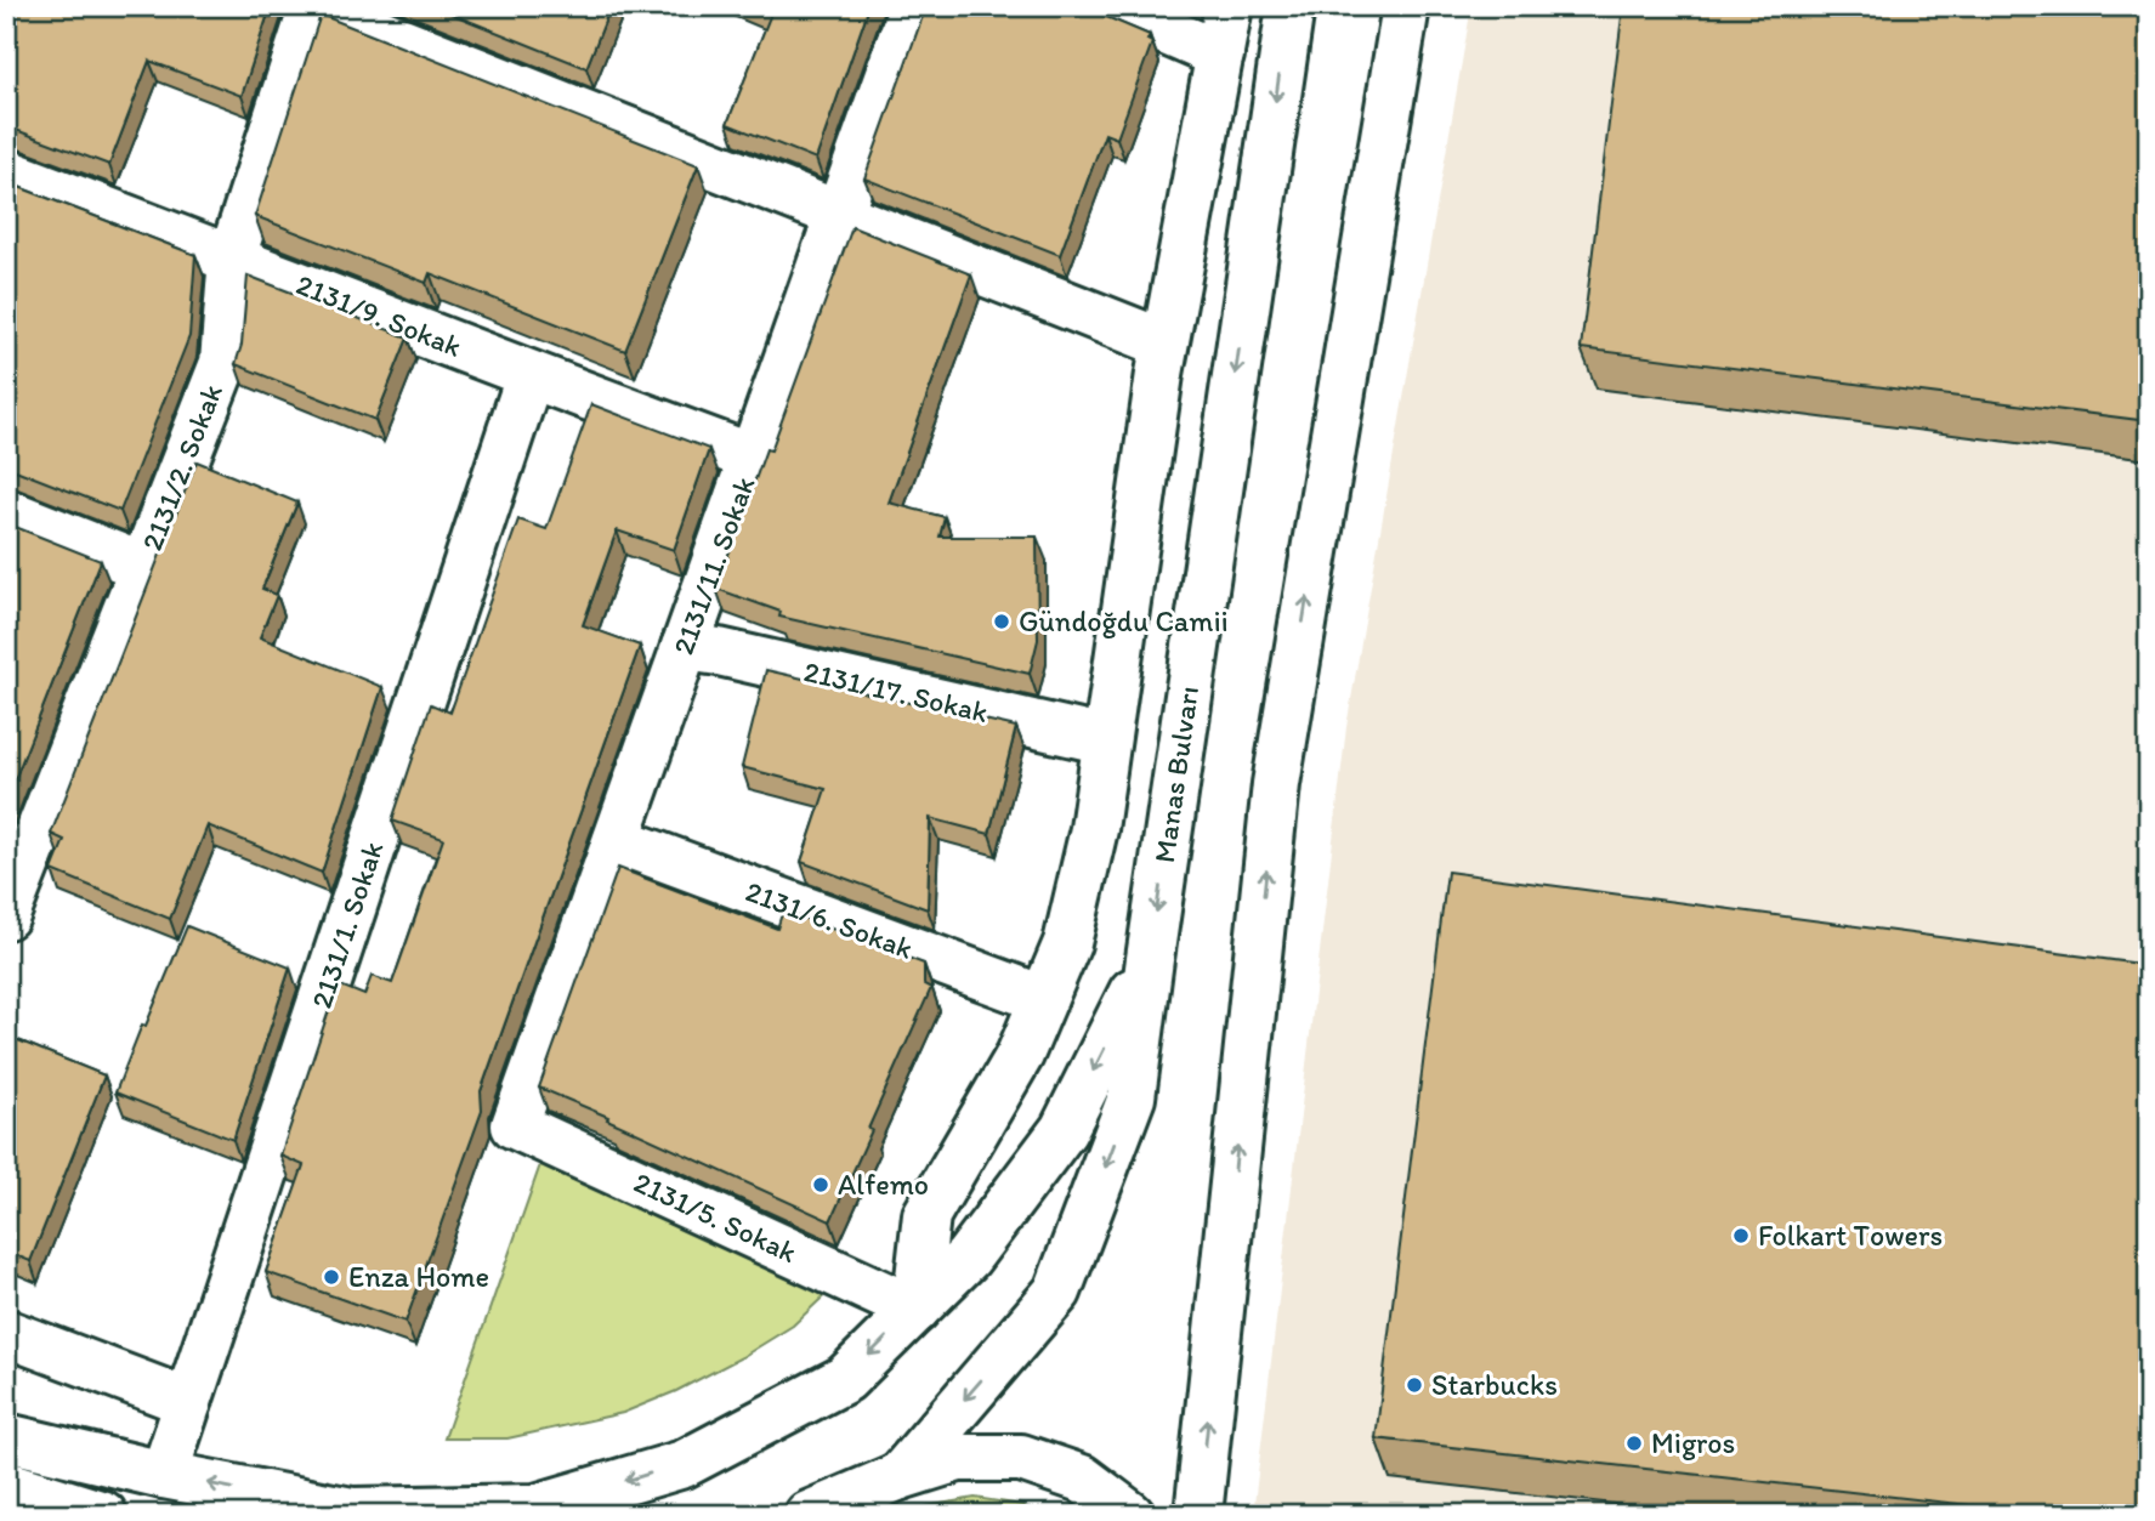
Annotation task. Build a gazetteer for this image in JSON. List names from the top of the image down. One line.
{"streets":{"street":["2131/9. Sokak","2131/2. Sokak","2131/11. Sokak","2131/17. Sokak","Manas Bulvarı","2131/6. Sokak","2131/1. Sokak","2131/5. Sokak"]},"crossings":[["2131/9. Sokak","2131/2. Sokak"],["2131/9. Sokak","2131/11. Sokak"],["2131/9. Sokak","2131/1. Sokak"],["2131/11. Sokak","2131/17. Sokak"],["2131/11. Sokak","2131/6. Sokak"],["2131/11. Sokak","2131/5. Sokak"]],"places":["Gündoğdu Camii","Alfemo","Folkart Towers","Enza Home","Starbucks","Migros"]}
